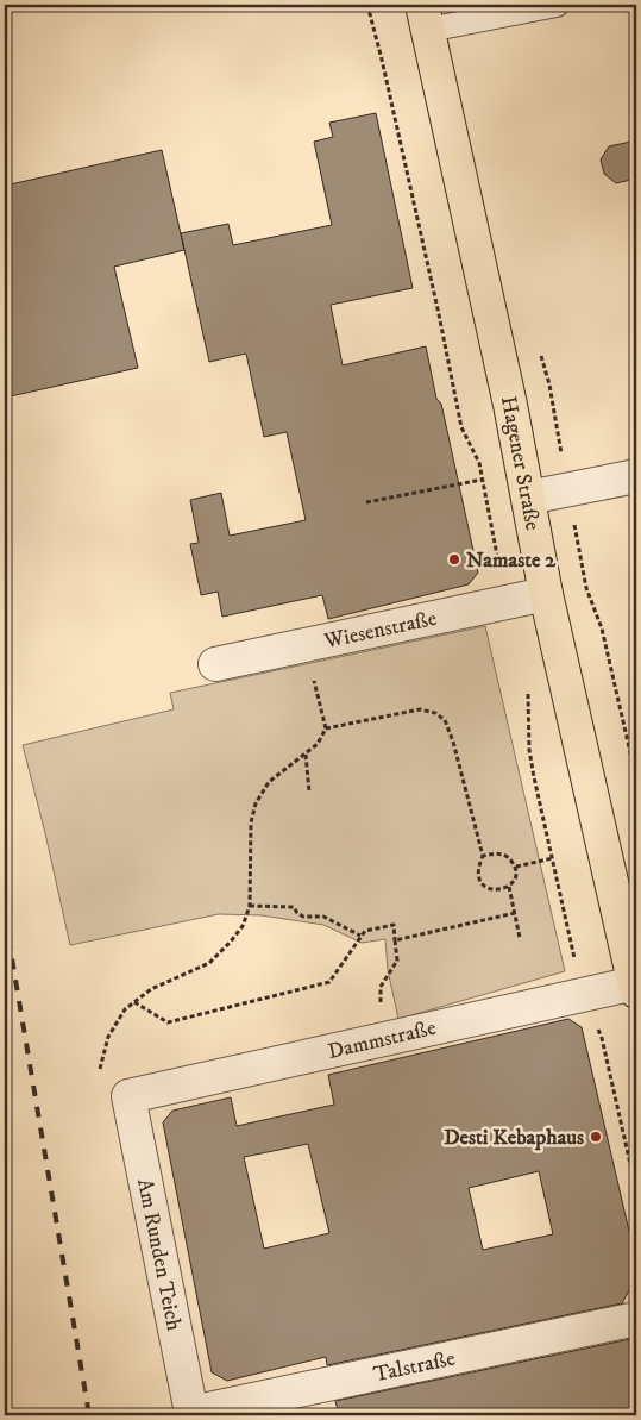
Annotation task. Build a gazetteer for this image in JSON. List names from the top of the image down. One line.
{"streets":{"main road":["Hagener Straße"],"street":["Wiesenstraße","Dammstraße","Am Runden Teich","Talstraße"]},"crossings":[["Hagener Straße","Wiesenstraße"],["Hagener Straße","Dammstraße"],["Dammstraße","Am Runden Teich"],["Am Runden Teich","Talstraße"]],"places":["Namaste 2","Desti Kebaphaus"]}
